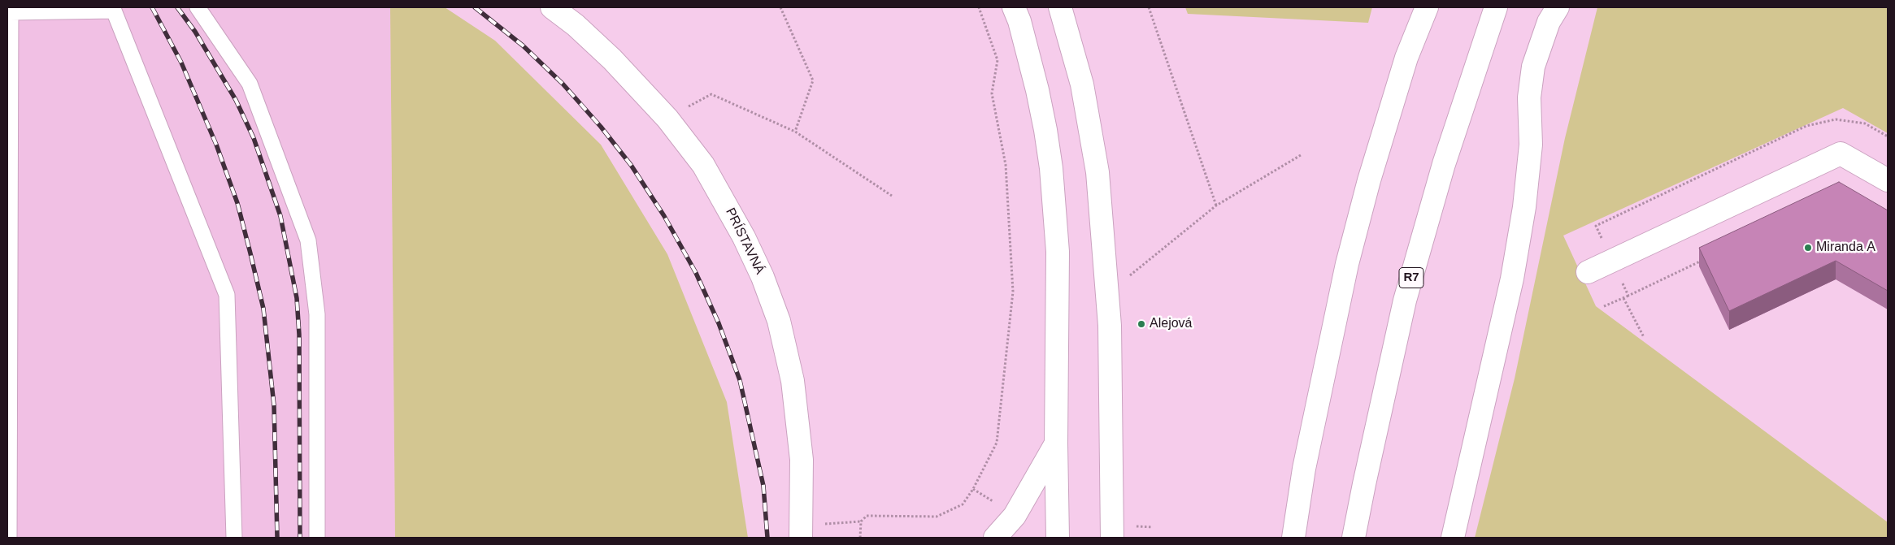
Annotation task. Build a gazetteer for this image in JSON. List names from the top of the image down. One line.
{"streets":{"main road":["PRÍSTAVNÁ","R7"]},"places":["Miranda A","Alejová"]}
